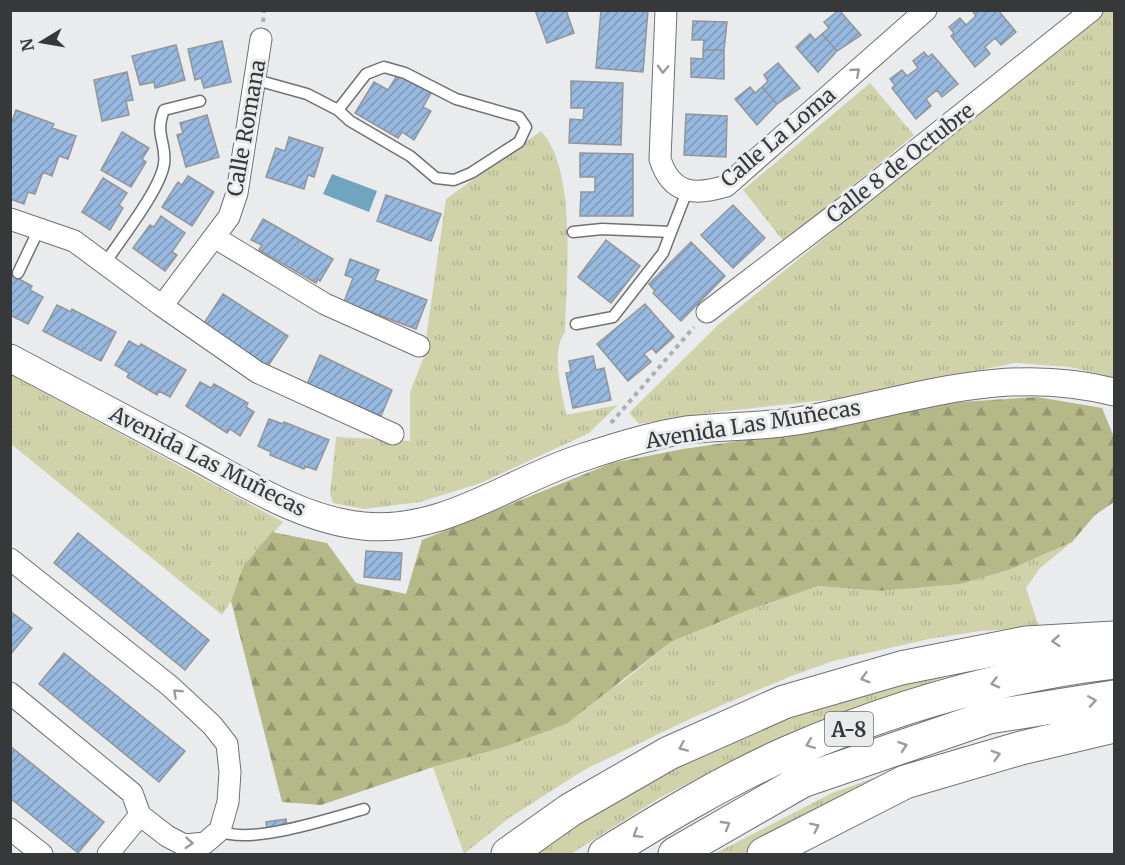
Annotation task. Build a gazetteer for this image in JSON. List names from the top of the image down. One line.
{"streets":{"highway":["A-8"],"street":["Calle Romana","Calle La Loma","Calle 8 de Octubre","Avenida Las Muñecas"]},"one_way":["Calle La Loma"],"north":"left"}
